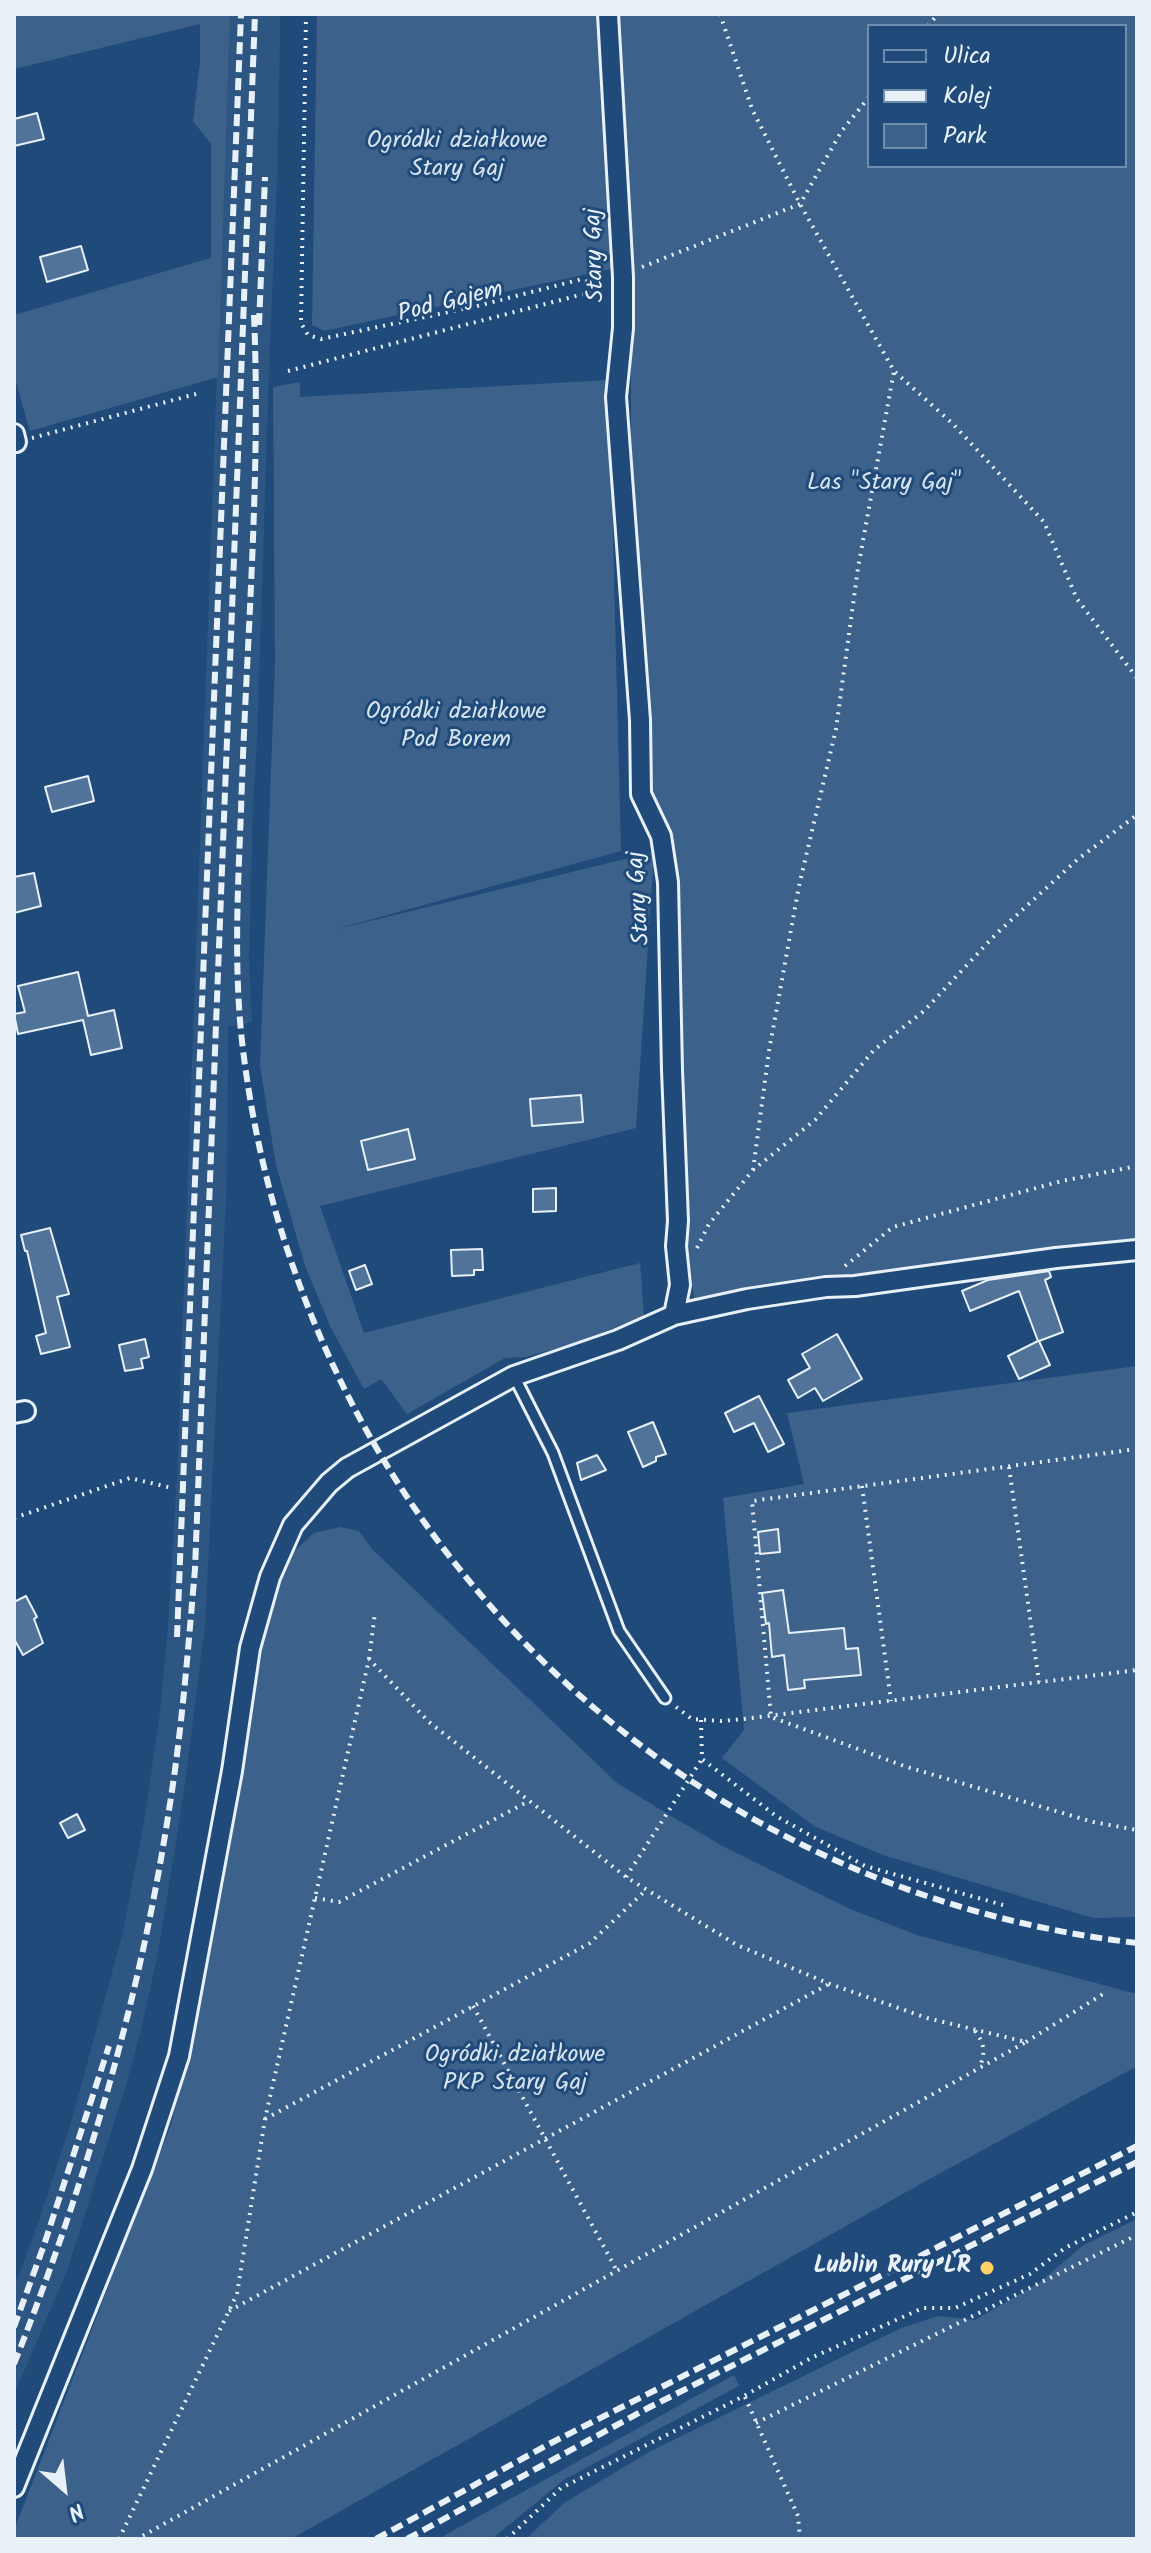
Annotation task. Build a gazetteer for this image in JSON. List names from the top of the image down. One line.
{"streets":{"street":["Stary Gaj"],"path":["Pod Gajem"]},"crossings":[["Stary Gaj","Pod Gajem"]],"parks":["Ogródki działkowe Stary Gaj","Las \"Stary Gaj\"","Ogródki działkowe Pod Borem","Ogródki działkowe PKP Stary Gaj"],"places":["Lublin Rury LR"],"legend":["Ulica","Kolej","Park"],"north":"bottom right"}
